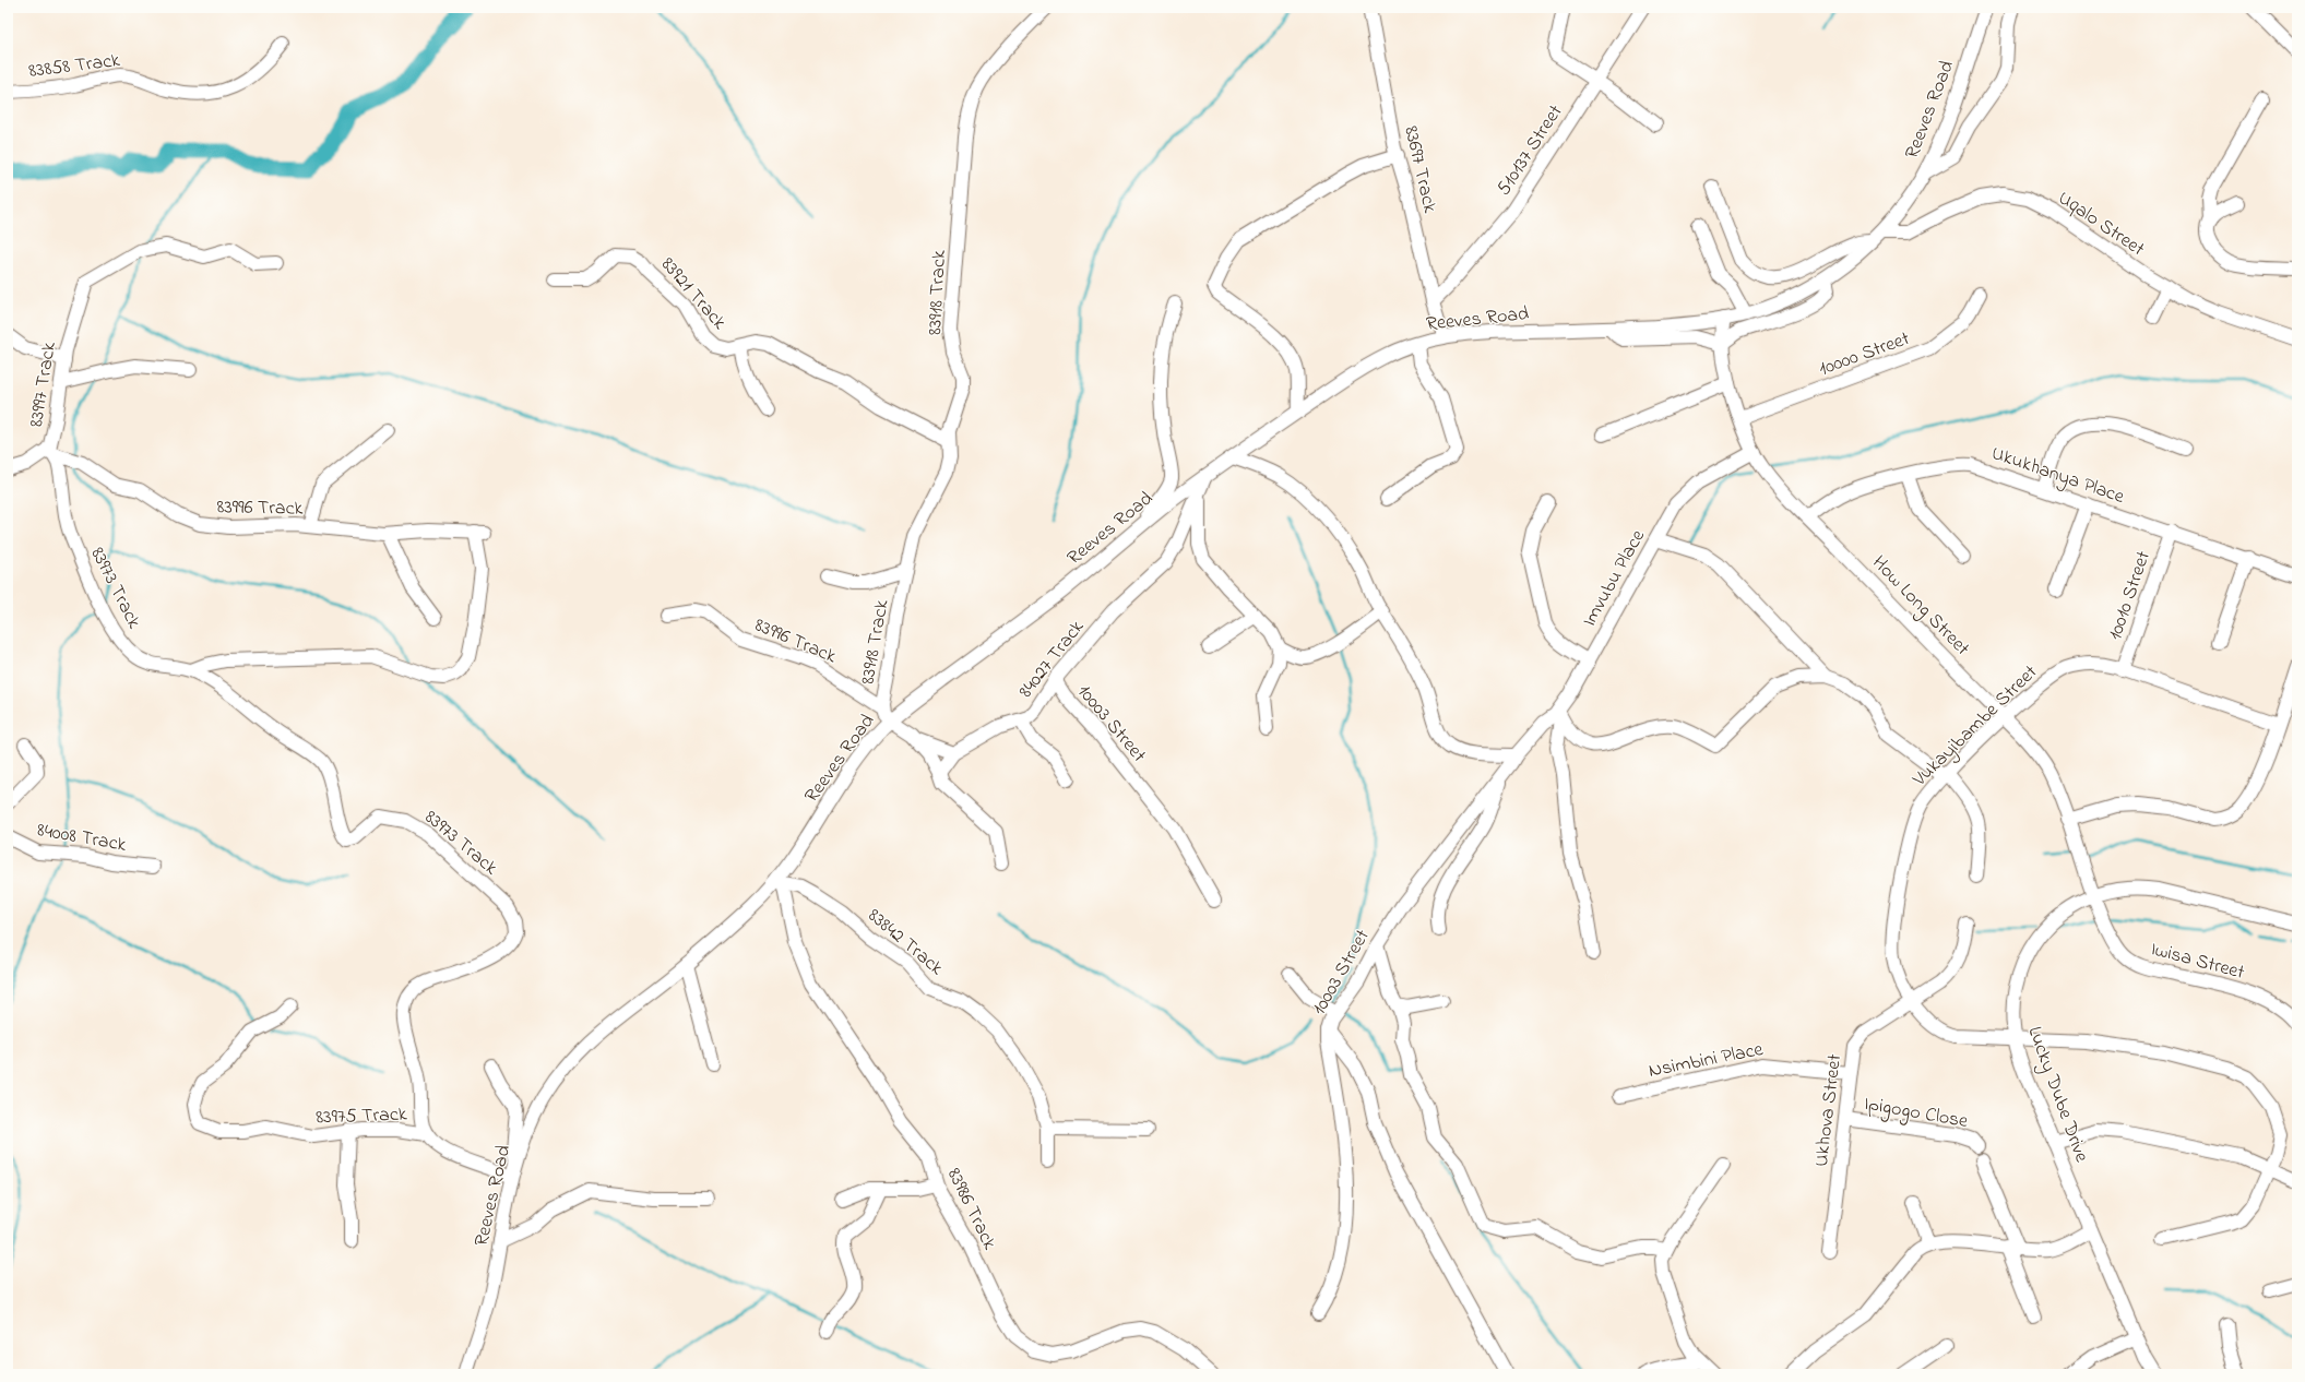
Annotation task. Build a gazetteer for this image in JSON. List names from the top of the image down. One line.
{"streets":{"street":["83858 Track","Reeves Road","510137 Street","83697 Track","Uqalo Street","83921 Track","83918 Track","10000 Street","83997 Track","Ukukhanya Place","83996 Track","Imvubu Place","83973 Track","10010 Street","How Long Street","84027 Track","10003 Street","Vukayibambe Street","84008 Track","83842 Track","Iwisa Street","Nsimbini Place","Lucky Dube Drive","Ukhova Street","Ipigogo Close","83975 Track","83986 Track"]},"crossings":[["Reeves Road","83697 Track"],["Reeves Road","Uqalo Street"],["Reeves Road","83918 Track"],["Reeves Road","How Long Street"],["Reeves Road","84027 Track"],["Reeves Road","83842 Track"],["Reeves Road","83986 Track"],["510137 Street","83697 Track"],["83921 Track","83918 Track"],["83918 Track","83996 Track"],["10000 Street","How Long Street"],["83997 Track","83996 Track"],["83997 Track","83973 Track"],["Ukukhanya Place","10010 Street"],["Ukukhanya Place","How Long Street"],["83996 Track","83973 Track"],["Imvubu Place","How Long Street"],["Imvubu Place","10003 Street"],["83973 Track","83975 Track"],["10010 Street","Vukayibambe Street"],["How Long Street","Vukayibambe Street"],["How Long Street","Iwisa Street"],["How Long Street","Lucky Dube Drive"],["84027 Track","10003 Street"],["Vukayibambe Street","Lucky Dube Drive"],["Vukayibambe Street","Ukhova Street"],["83842 Track","83986 Track"],["Iwisa Street","Lucky Dube Drive"],["Nsimbini Place","Ukhova Street"],["Ukhova Street","Ipigogo Close"]]}
